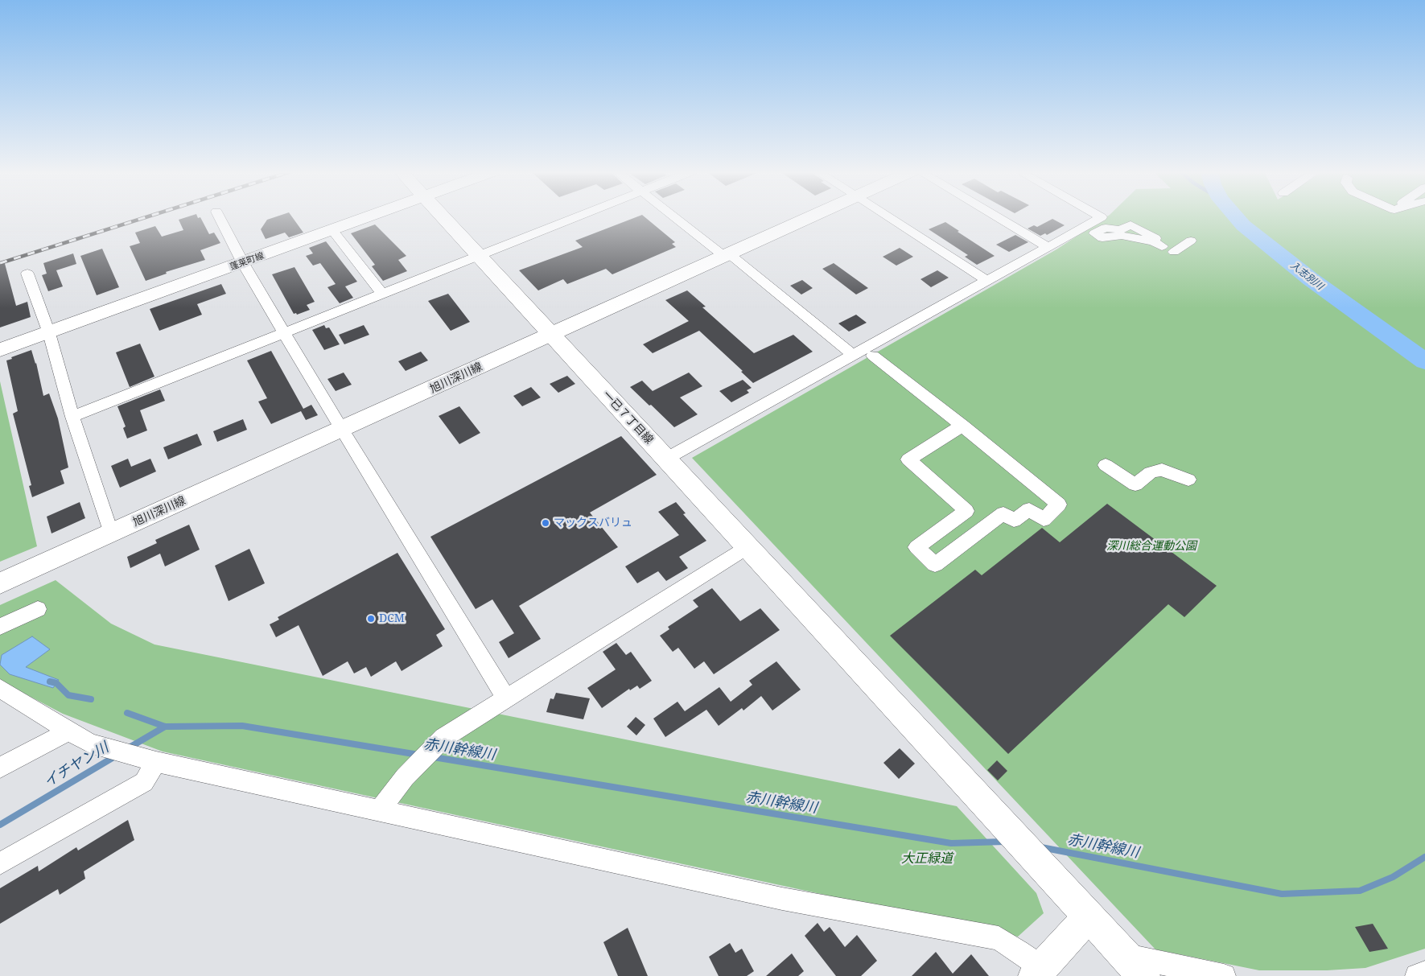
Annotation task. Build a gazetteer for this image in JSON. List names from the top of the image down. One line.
{"streets":{"street":["蓬莱町線","旭川深川線","一已７丁目線"]},"crossings":[["旭川深川線","一已７丁目線"]],"water":["入志別川","赤川幹線川","イチヤン川"],"parks":["深川総合運動公園","大正緑道"],"places":["マックスバリュ","DCM"]}
